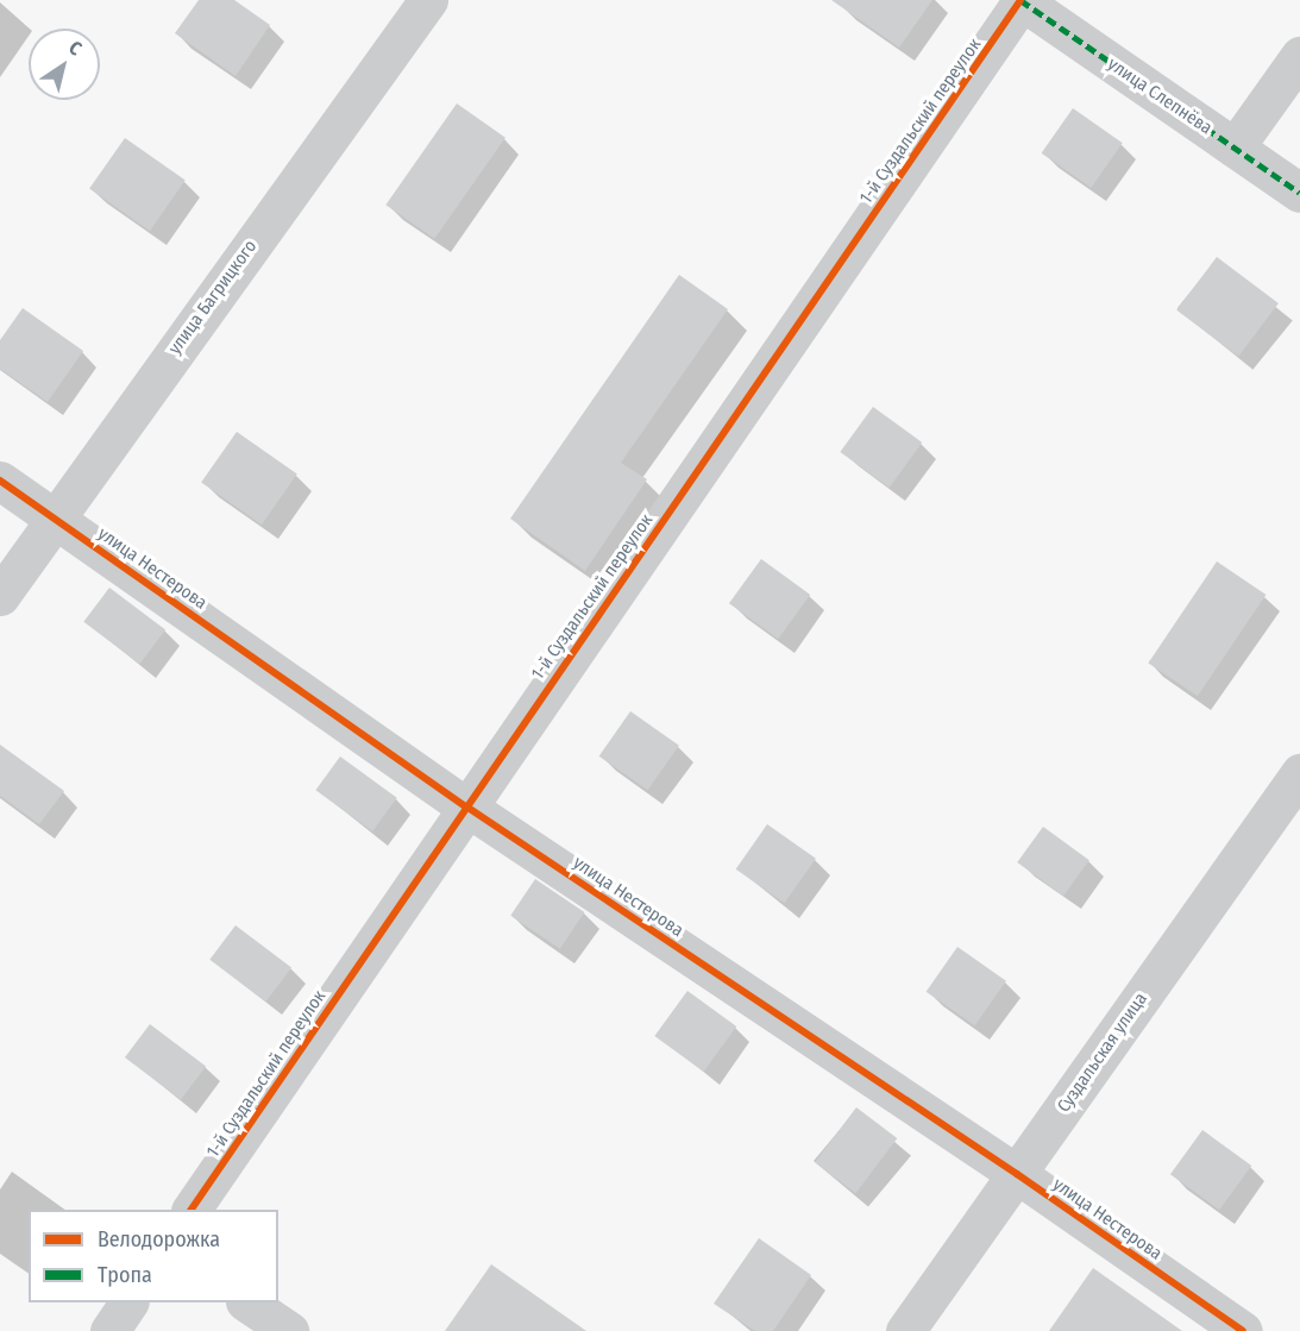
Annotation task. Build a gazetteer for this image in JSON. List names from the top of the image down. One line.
{"streets":{"street":["улица Слепнёва","1-й Суздальский переулок","улица Багрицкого","улица Нестерова","Суздальская улица"]},"crossings":[["улица Слепнёва","1-й Суздальский переулок"],["1-й Суздальский переулок","улица Нестерова"],["улица Багрицкого","улица Нестерова"],["улица Нестерова","Суздальская улица"]],"legend":["Велодорожка","Тропа"],"north":"top right"}
